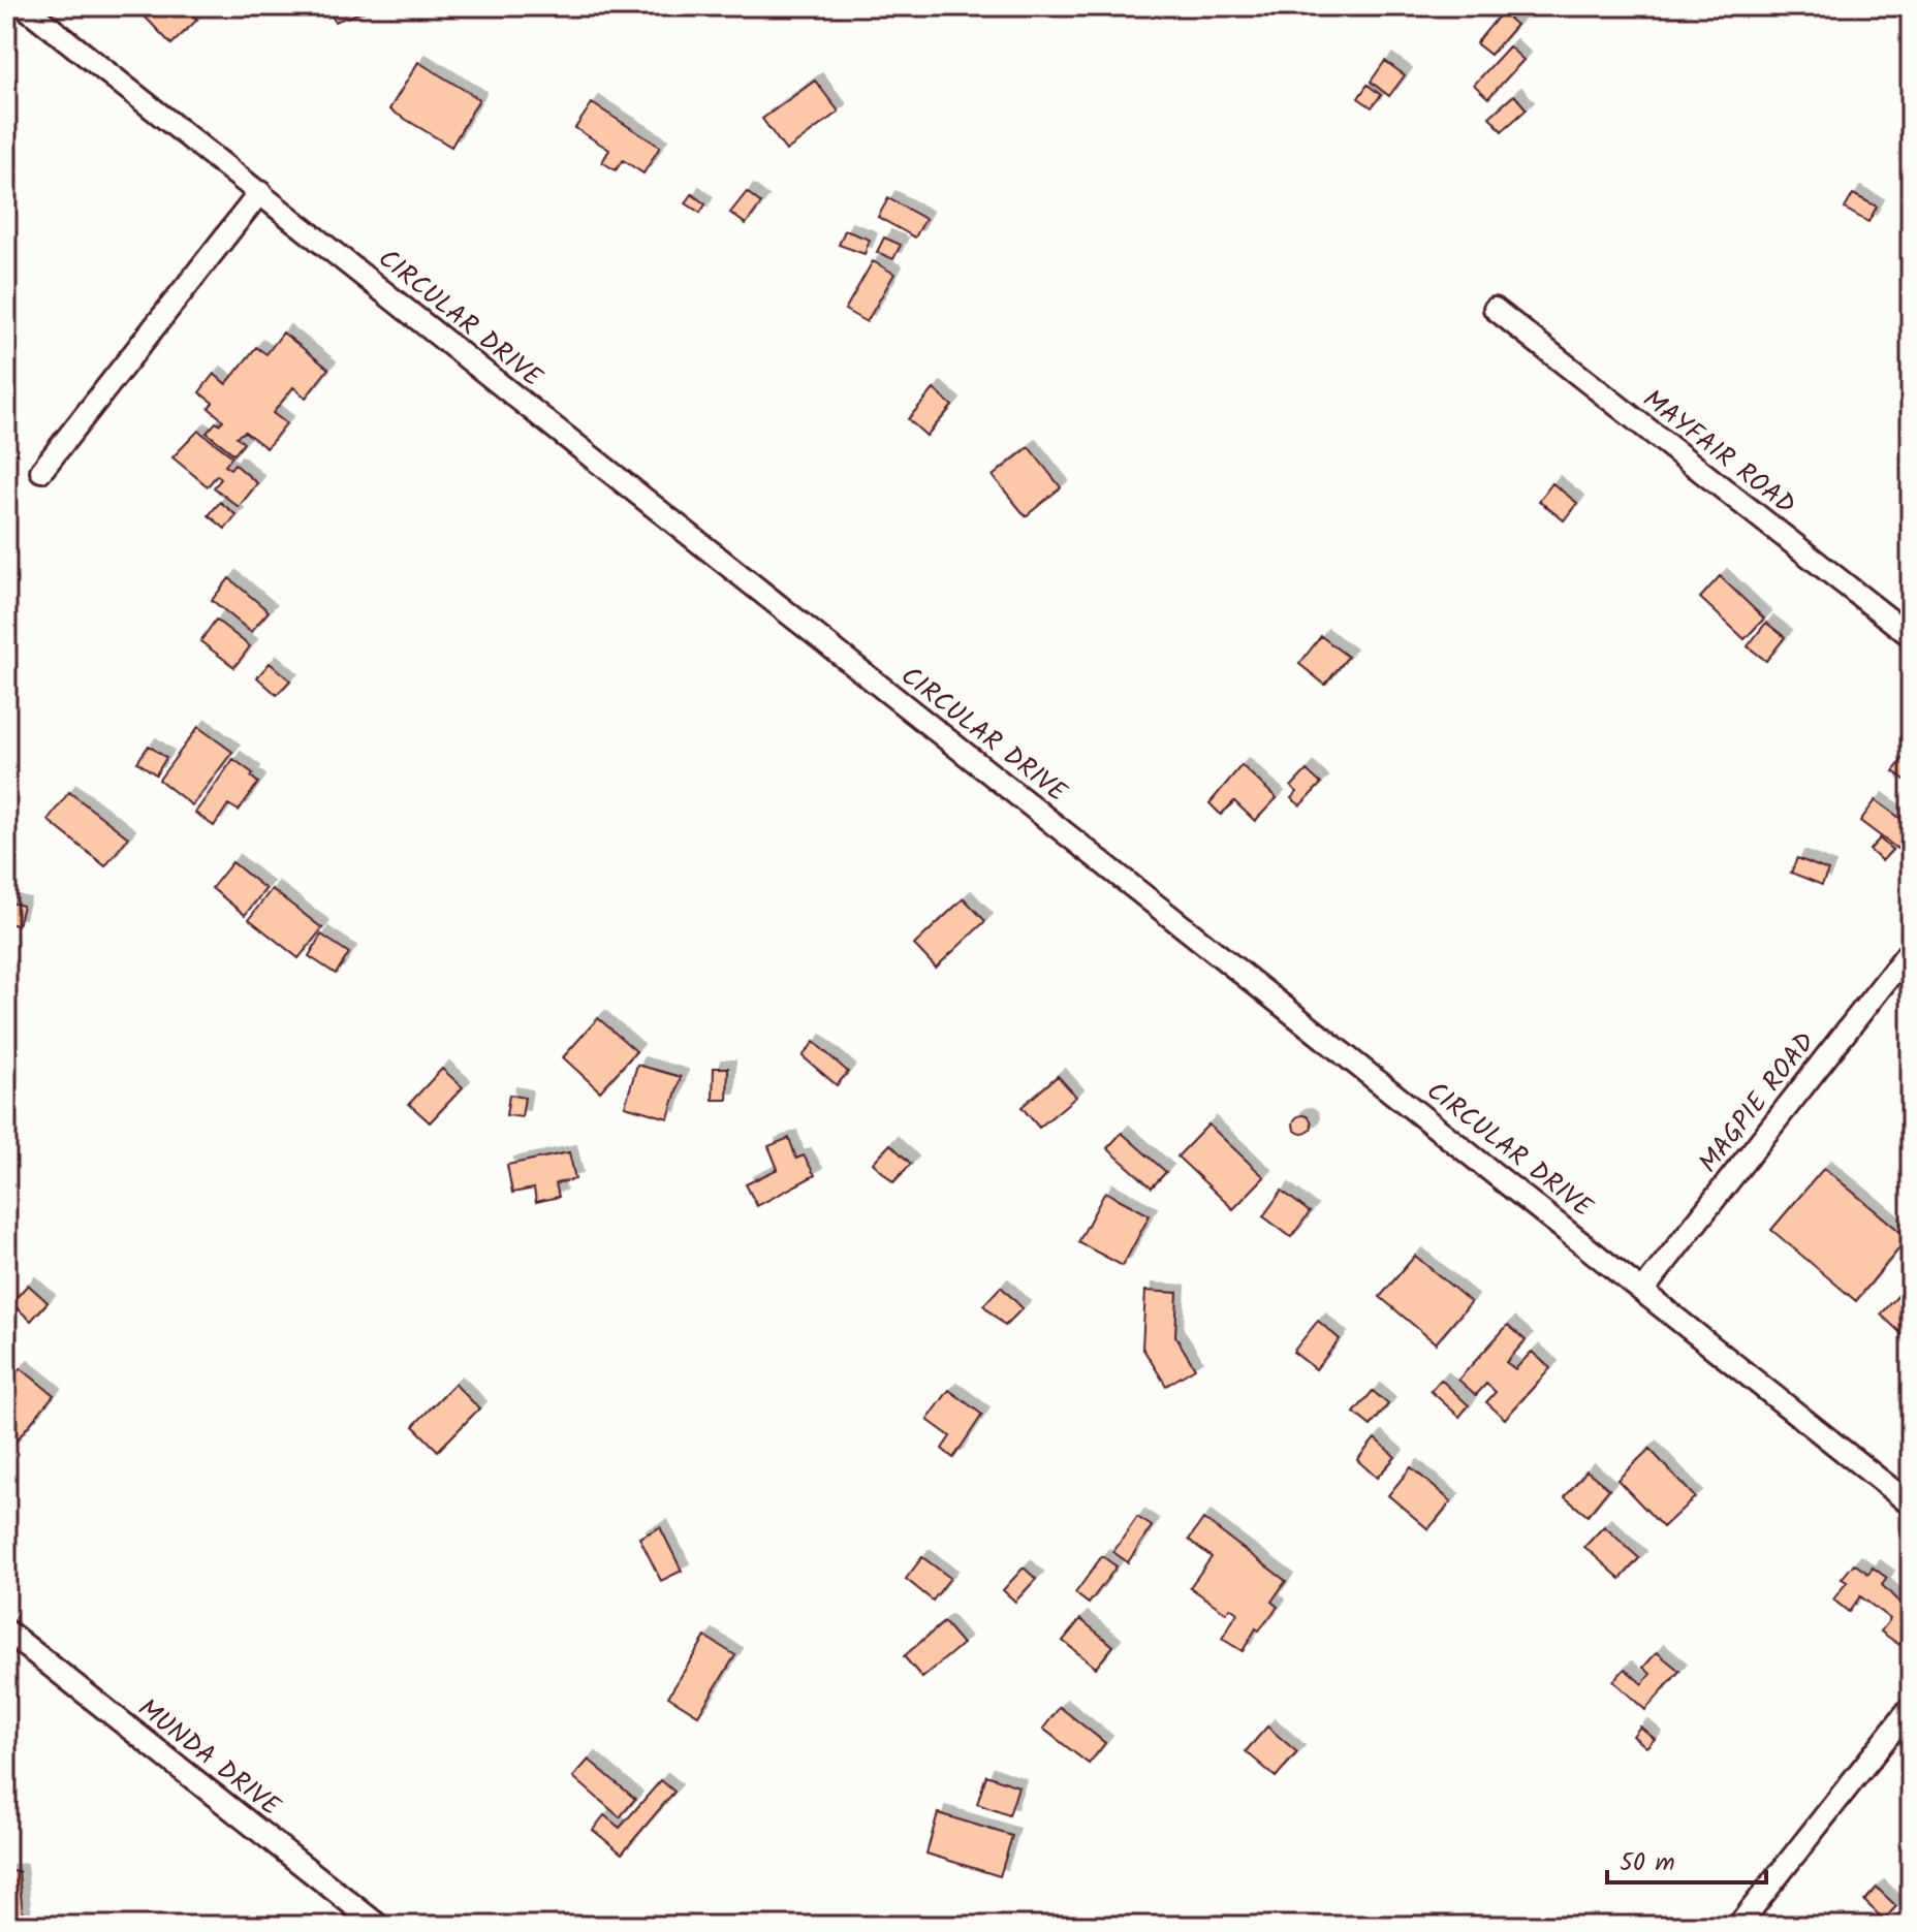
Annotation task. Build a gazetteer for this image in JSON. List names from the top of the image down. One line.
{"streets":{"street":["CIRCULAR DRIVE","MAYFAIR ROAD","MAGPIE ROAD","MUNDA DRIVE"]},"crossings":[["CIRCULAR DRIVE","MAGPIE ROAD"]],"scale_bar":"50 m"}
